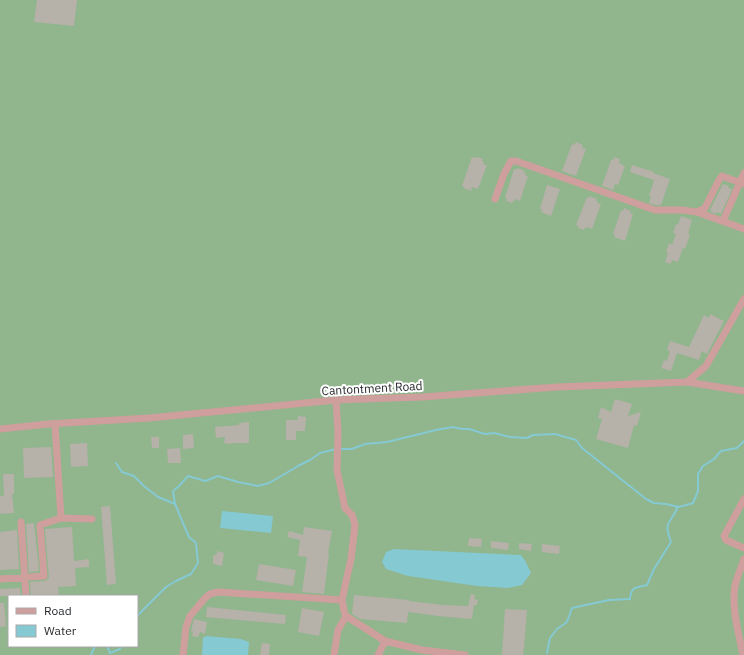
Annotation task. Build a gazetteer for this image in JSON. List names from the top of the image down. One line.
{"streets":{"street":["Cantontment Road"]},"legend":["Road","Water"]}
